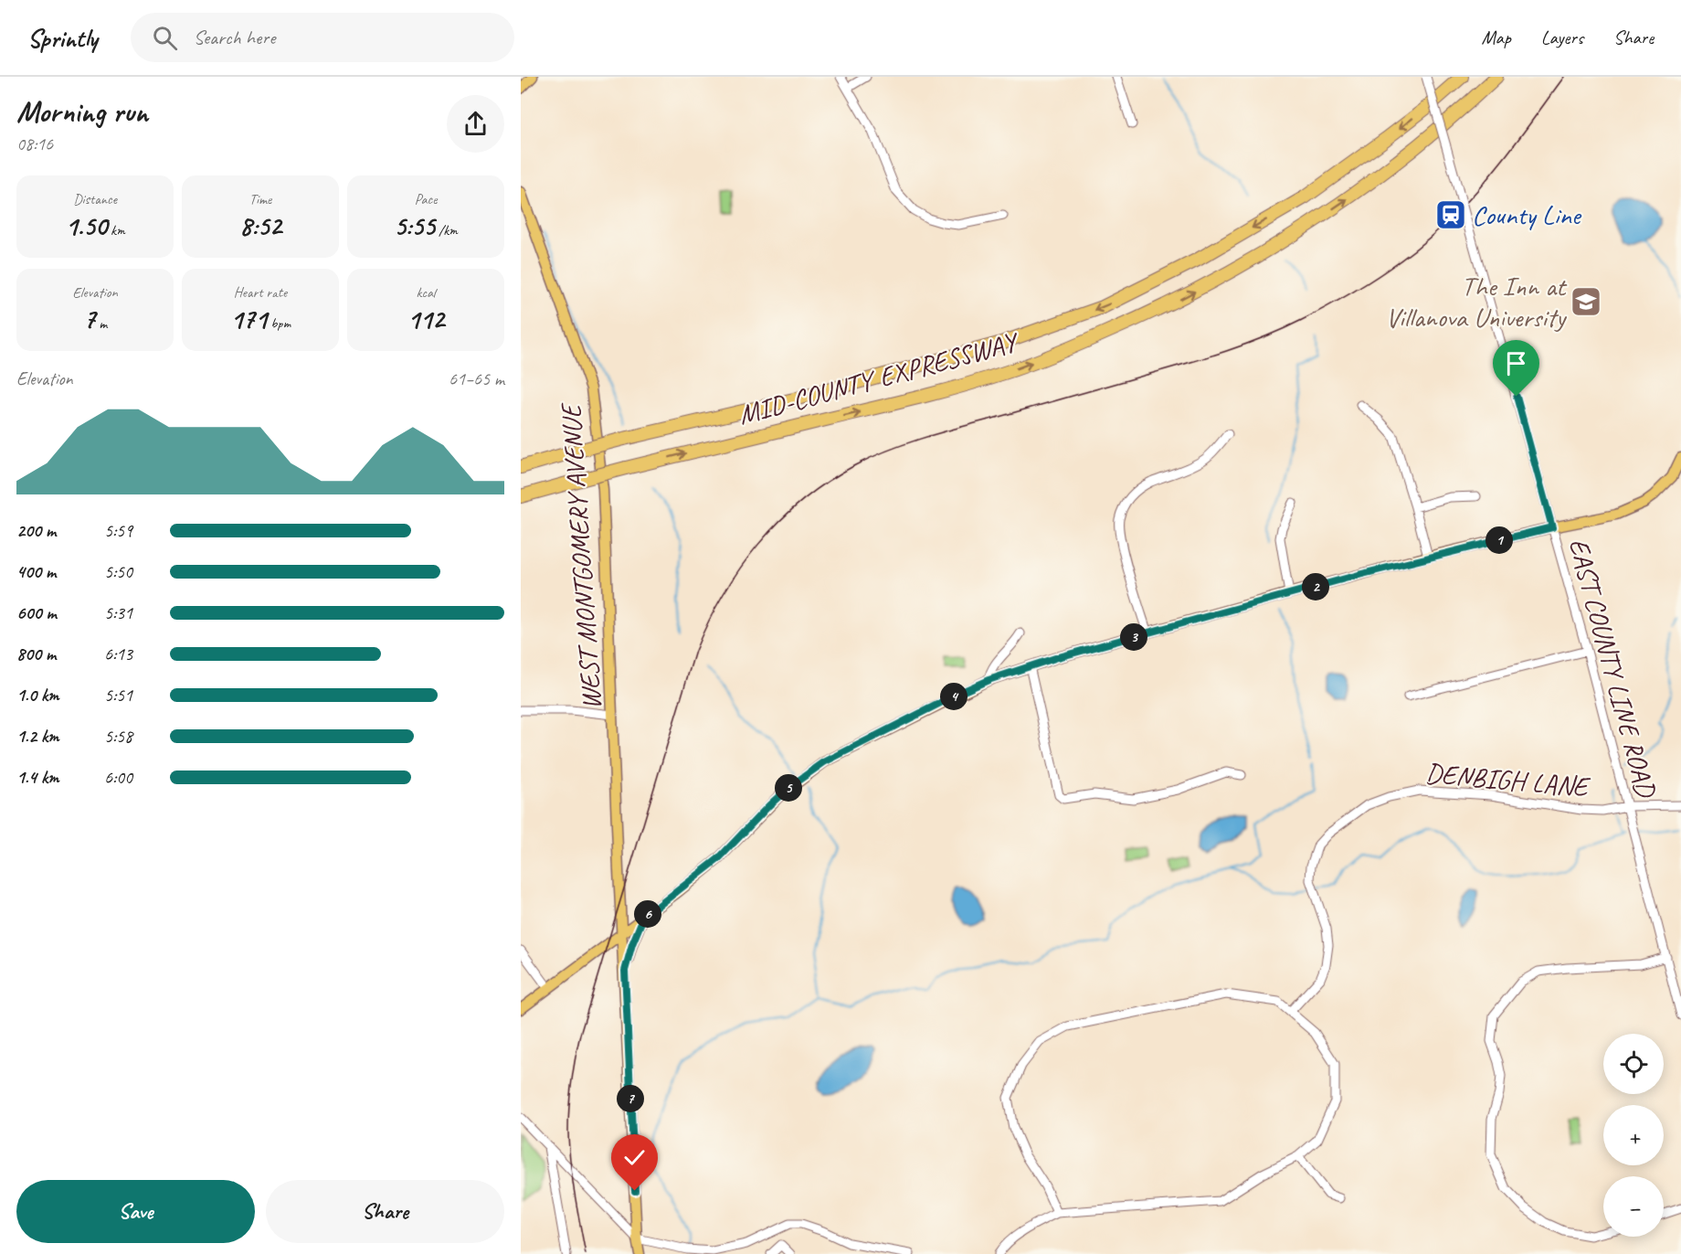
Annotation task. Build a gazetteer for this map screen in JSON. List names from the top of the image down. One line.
{"streets":{"highway":["MID-COUNTY EXPRESSWAY"],"main road":["WEST MONTGOMERY AVENUE"],"street":["EAST COUNTY LINE ROAD","DENBIGH LANE"]},"crossings":[["EAST COUNTY LINE ROAD","DENBIGH LANE"]],"places":{"station":["County Line"],"school or university":["The Inn at Villanova University"]},"page":{"header":"Sprintly","search":"Search here","nav":["Map","Layers","Share"],"heading":["Morning run","08:16"],"stats":[["Distance","1.50 km"],["Time","8:52"],["Pace","5:55 /km"],["Elevation","7 m"],["Heart rate","171 bpm"],["kcal","112"]],"chart":["Elevation","61–65 m"],"list":[{"name":"200 m","note":"5:59"},{"name":"400 m","note":"5:50"},{"name":"600 m","note":"5:31"},{"name":"800 m","note":"6:13"},{"name":"1.0 km","note":"5:51"},{"name":"1.2 km","note":"5:58"},{"name":"1.4 km","note":"6:00"}],"pins":["1","2","3","4","5","6","7"],"map_buttons":["+","−"],"buttons":["Save","Share"]}}
